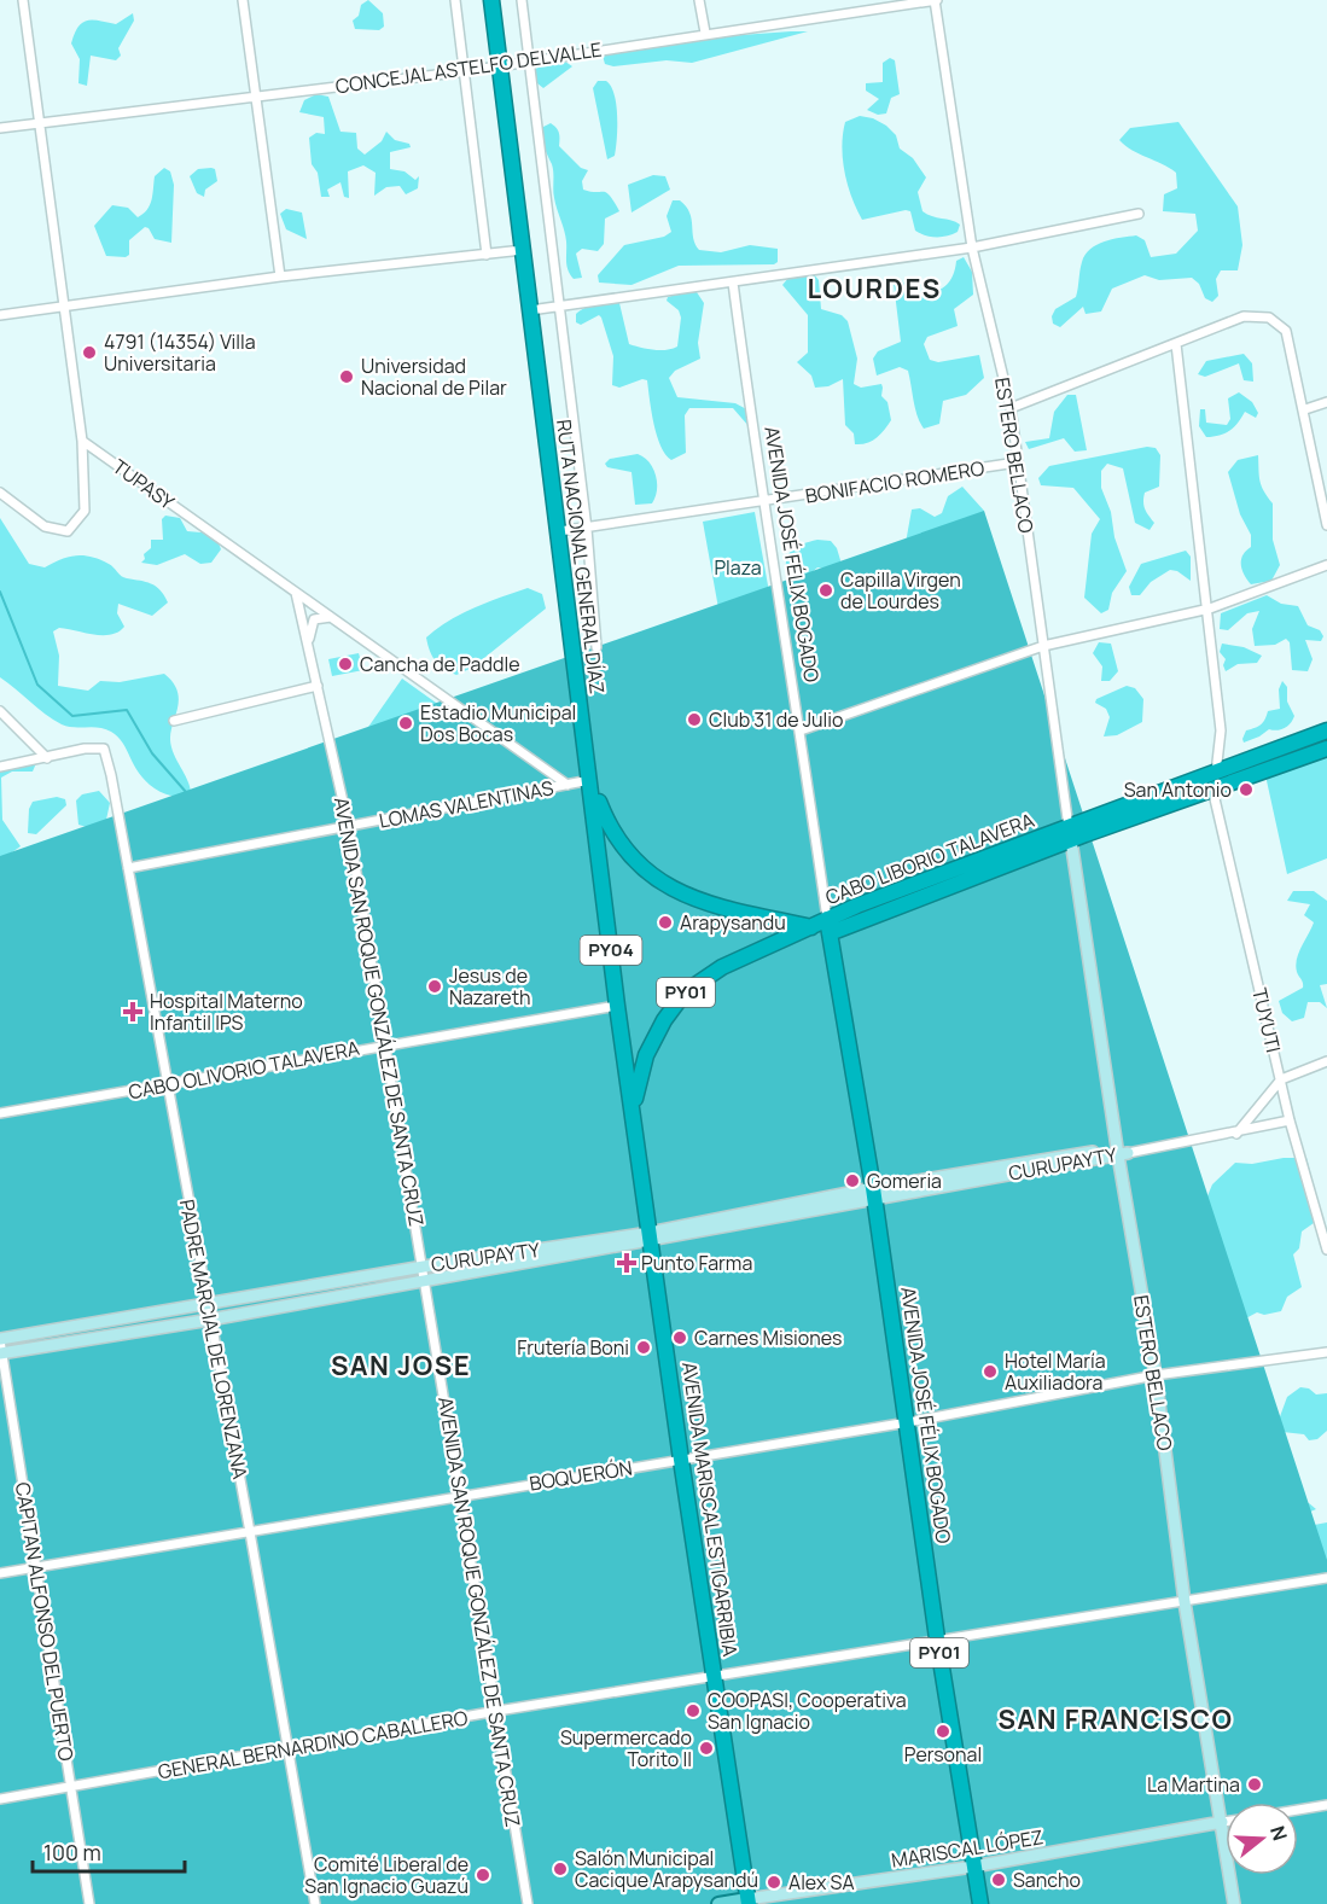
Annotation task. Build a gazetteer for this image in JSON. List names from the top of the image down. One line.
{"streets":{"highway":["AVENIDA JOSÉ FÉLIX BOGADO","RUTA NACIONAL GENERAL DÍAZ","CABO LIBORIO TALAVERA","PY04","PY01","AVENIDA MARISCAL ESTIGARRIBIA"],"main road":["MARISCAL LÓPEZ"],"street":["CONCEJAL ASTELFO DELVALLE","ESTERO BELLACO","BONIFACIO ROMERO","TUPASY","LOMAS VALENTINAS","AVENIDA SAN ROQUE GONZÁLEZ DE SANTA CRUZ","TUYUTI","CABO OLIVORIO TALAVERA","CURUPAYTY","PADRE MARCIAL DE LORENZANA","BOQUERÓN","CAPITAN ALFONSO DEL PUERTO","GENERAL BERNARDINO CABALLERO"]},"crossings":[["CONCEJAL ASTELFO DELVALLE","ESTERO BELLACO"],["CONCEJAL ASTELFO DELVALLE","RUTA NACIONAL GENERAL DÍAZ"],["ESTERO BELLACO","BONIFACIO ROMERO"],["ESTERO BELLACO","CABO LIBORIO TALAVERA"],["ESTERO BELLACO","CURUPAYTY"],["ESTERO BELLACO","BOQUERÓN"],["ESTERO BELLACO","GENERAL BERNARDINO CABALLERO"],["ESTERO BELLACO","MARISCAL LÓPEZ"],["BONIFACIO ROMERO","AVENIDA JOSÉ FÉLIX BOGADO"],["BONIFACIO ROMERO","RUTA NACIONAL GENERAL DÍAZ"],["TUPASY","LOMAS VALENTINAS"],["TUPASY","AVENIDA SAN ROQUE GONZÁLEZ DE SANTA CRUZ"],["AVENIDA JOSÉ FÉLIX BOGADO","CABO LIBORIO TALAVERA"],["AVENIDA JOSÉ FÉLIX BOGADO","CURUPAYTY"],["AVENIDA JOSÉ FÉLIX BOGADO","BOQUERÓN"],["AVENIDA JOSÉ FÉLIX BOGADO","GENERAL BERNARDINO CABALLERO"],["AVENIDA JOSÉ FÉLIX BOGADO","MARISCAL LÓPEZ"],["RUTA NACIONAL GENERAL DÍAZ","LOMAS VALENTINAS"],["RUTA NACIONAL GENERAL DÍAZ","CABO LIBORIO TALAVERA"],["RUTA NACIONAL GENERAL DÍAZ","CABO OLIVORIO TALAVERA"],["RUTA NACIONAL GENERAL DÍAZ","AVENIDA MARISCAL ESTIGARRIBIA"],["LOMAS VALENTINAS","AVENIDA SAN ROQUE GONZÁLEZ DE SANTA CRUZ"],["LOMAS VALENTINAS","PADRE MARCIAL DE LORENZANA"],["CABO LIBORIO TALAVERA","TUYUTI"],["CABO LIBORIO TALAVERA","AVENIDA MARISCAL ESTIGARRIBIA"],["AVENIDA SAN ROQUE GONZÁLEZ DE SANTA CRUZ","CABO OLIVORIO TALAVERA"],["AVENIDA SAN ROQUE GONZÁLEZ DE SANTA CRUZ","CURUPAYTY"],["AVENIDA SAN ROQUE GONZÁLEZ DE SANTA CRUZ","BOQUERÓN"],["AVENIDA SAN ROQUE GONZÁLEZ DE SANTA CRUZ","GENERAL BERNARDINO CABALLERO"],["CABO OLIVORIO TALAVERA","PADRE MARCIAL DE LORENZANA"],["CURUPAYTY","PADRE MARCIAL DE LORENZANA"],["CURUPAYTY","AVENIDA MARISCAL ESTIGARRIBIA"],["CURUPAYTY","CAPITAN ALFONSO DEL PUERTO"],["PADRE MARCIAL DE LORENZANA","BOQUERÓN"],["PADRE MARCIAL DE LORENZANA","GENERAL BERNARDINO CABALLERO"],["BOQUERÓN","AVENIDA MARISCAL ESTIGARRIBIA"],["BOQUERÓN","CAPITAN ALFONSO DEL PUERTO"],["AVENIDA MARISCAL ESTIGARRIBIA","GENERAL BERNARDINO CABALLERO"],["AVENIDA MARISCAL ESTIGARRIBIA","MARISCAL LÓPEZ"],["CAPITAN ALFONSO DEL PUERTO","GENERAL BERNARDINO CABALLERO"]],"districts":["LOURDES","SAN JOSE","SAN FRANCISCO"],"parks":["Plaza"],"places":{"other":["4791 (14354) Villa Universitaria","Universidad Nacional de Pilar","Capilla Virgen de Lourdes","Cancha de Paddle","Club 31 de Julio","Estadio Municipal Dos Bocas","San Antonio","Arapysandu","Jesus de Nazareth","Gomeria","Carnes Misiones","Frutería Boni","Hotel María Auxiliadora","COOPASI, Cooperativa San Ignacio","Personal","Supermercado Torito II","La Martina","Salón Municipal Cacique Arapysandú","Comité Liberal de San Ignacio Guazú","Sancho","Alex SA"],"health":["Hospital Materno Infantil IPS","Punto Farma"]},"scale_bar":"100 m","north":"right"}
